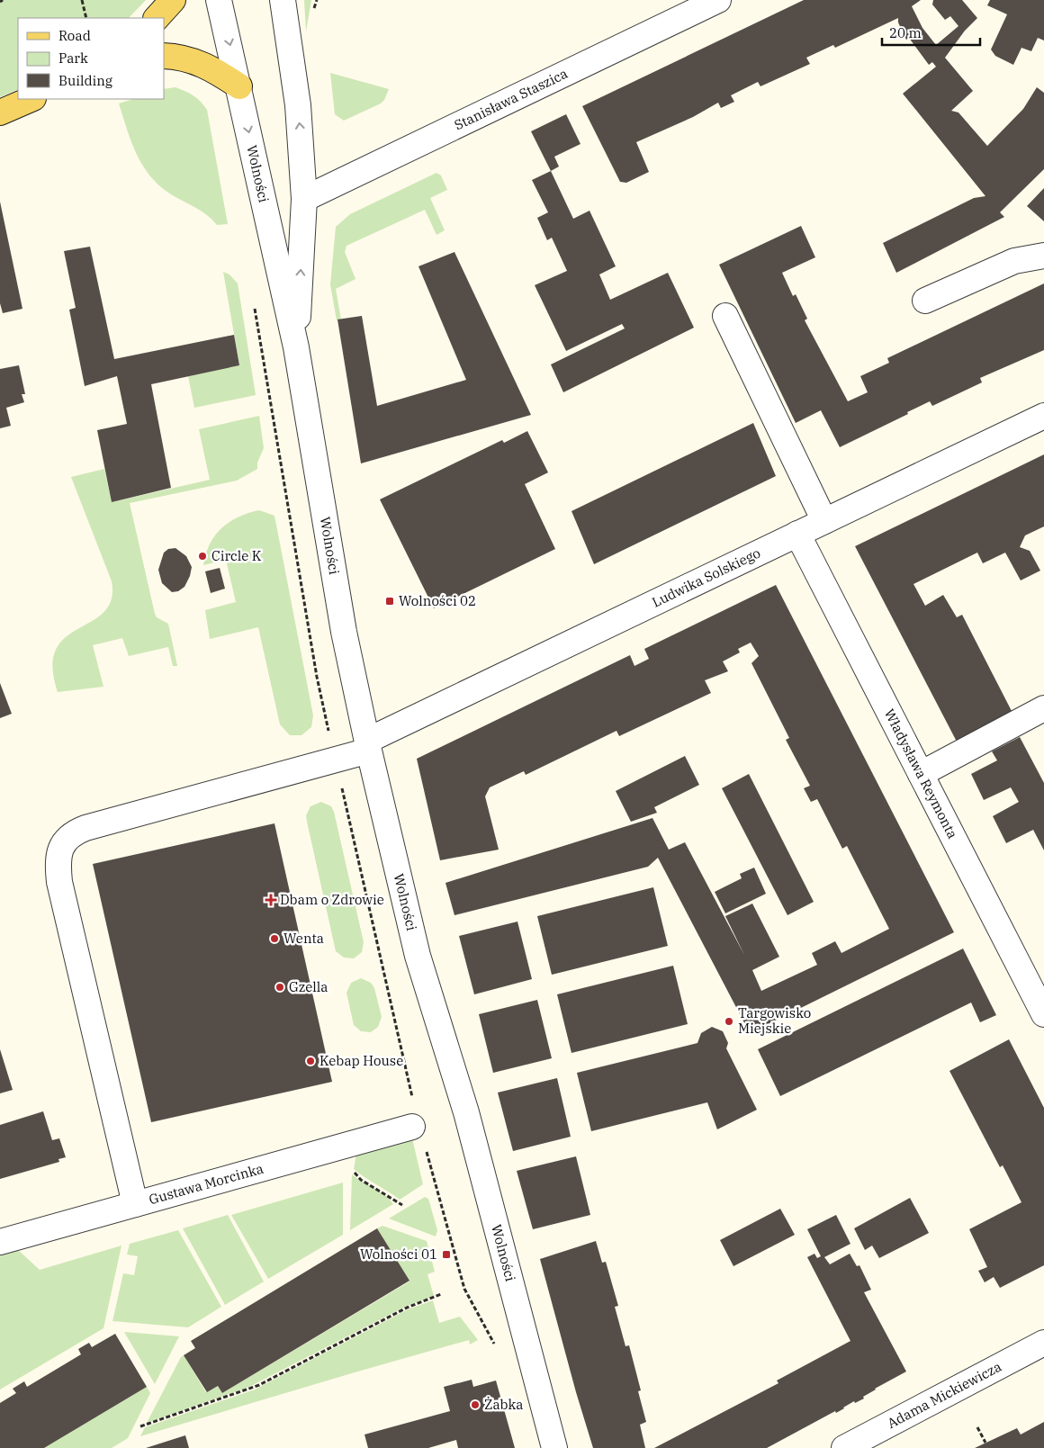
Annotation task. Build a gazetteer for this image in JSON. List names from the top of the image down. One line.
{"streets":{"street":["Stanisława Staszica","Wolności","Ludwika Solskiego","Władysława Reymonta","Gustawa Morcinka","Adama Mickiewicza"]},"crossings":[["Stanisława Staszica","Wolności"],["Wolności","Ludwika Solskiego"],["Ludwika Solskiego","Władysława Reymonta"],["Ludwika Solskiego","Gustawa Morcinka"]],"places":{"other":["Circle K","Wenta","Gzella","Targowisko Miejskie","Kebap House","Żabka"],"transit":["Wolności 02","Wolności 01"],"health":["Dbam o Zdrowie"]},"legend":["Road","Park","Building"],"scale_bar":"20 m"}
